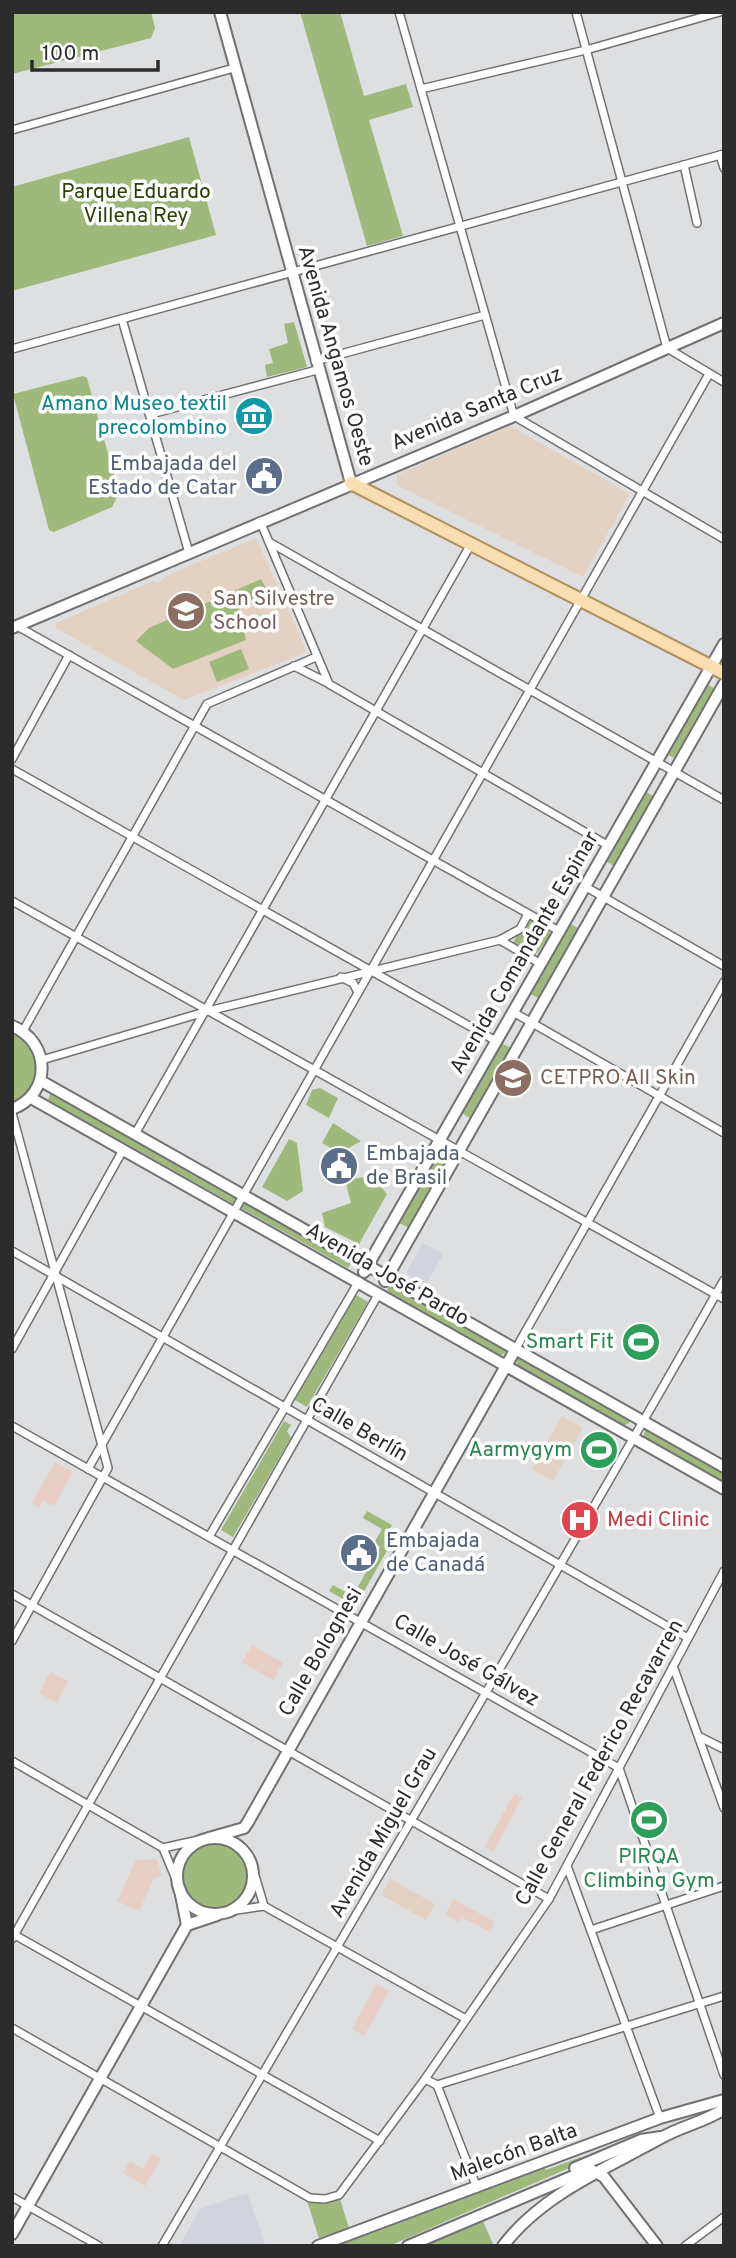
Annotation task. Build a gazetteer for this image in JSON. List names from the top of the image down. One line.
{"streets":{"main road":["Avenida Angamos Oeste","Avenida Santa Cruz","Avenida Comandante Espinar","Avenida José Pardo","Calle Bolognesi","Malecón Balta"],"street":["Calle Berlín","Calle José Gálvez","Calle General Federico Recavarren","Avenida Miguel Grau"]},"crossings":[["Avenida Angamos Oeste","Avenida Santa Cruz"],["Avenida Angamos Oeste","Avenida Comandante Espinar"],["Avenida Comandante Espinar","Avenida José Pardo"],["Avenida José Pardo","Calle Bolognesi"],["Avenida José Pardo","Avenida Miguel Grau"],["Calle Berlín","Calle Bolognesi"],["Calle Berlín","Calle General Federico Recavarren"],["Calle Berlín","Avenida Miguel Grau"],["Calle Bolognesi","Calle José Gálvez"],["Calle José Gálvez","Calle General Federico Recavarren"],["Calle José Gálvez","Avenida Miguel Grau"],["Calle General Federico Recavarren","Avenida Miguel Grau"]],"parks":["Parque Eduardo Villena Rey"],"places":{"museum":["Amano Museo textil precolombino"],"public building":["Embajada del Estado de Catar","Embajada de Brasil","Embajada de Canadá"],"school or university":["San Silvestre School","CETPRO All Skin"],"sports":["Smart Fit","Aarmygym","PIRQA Climbing Gym"],"hospital":["Medi Clinic"]},"scale_bar":"100 m"}
